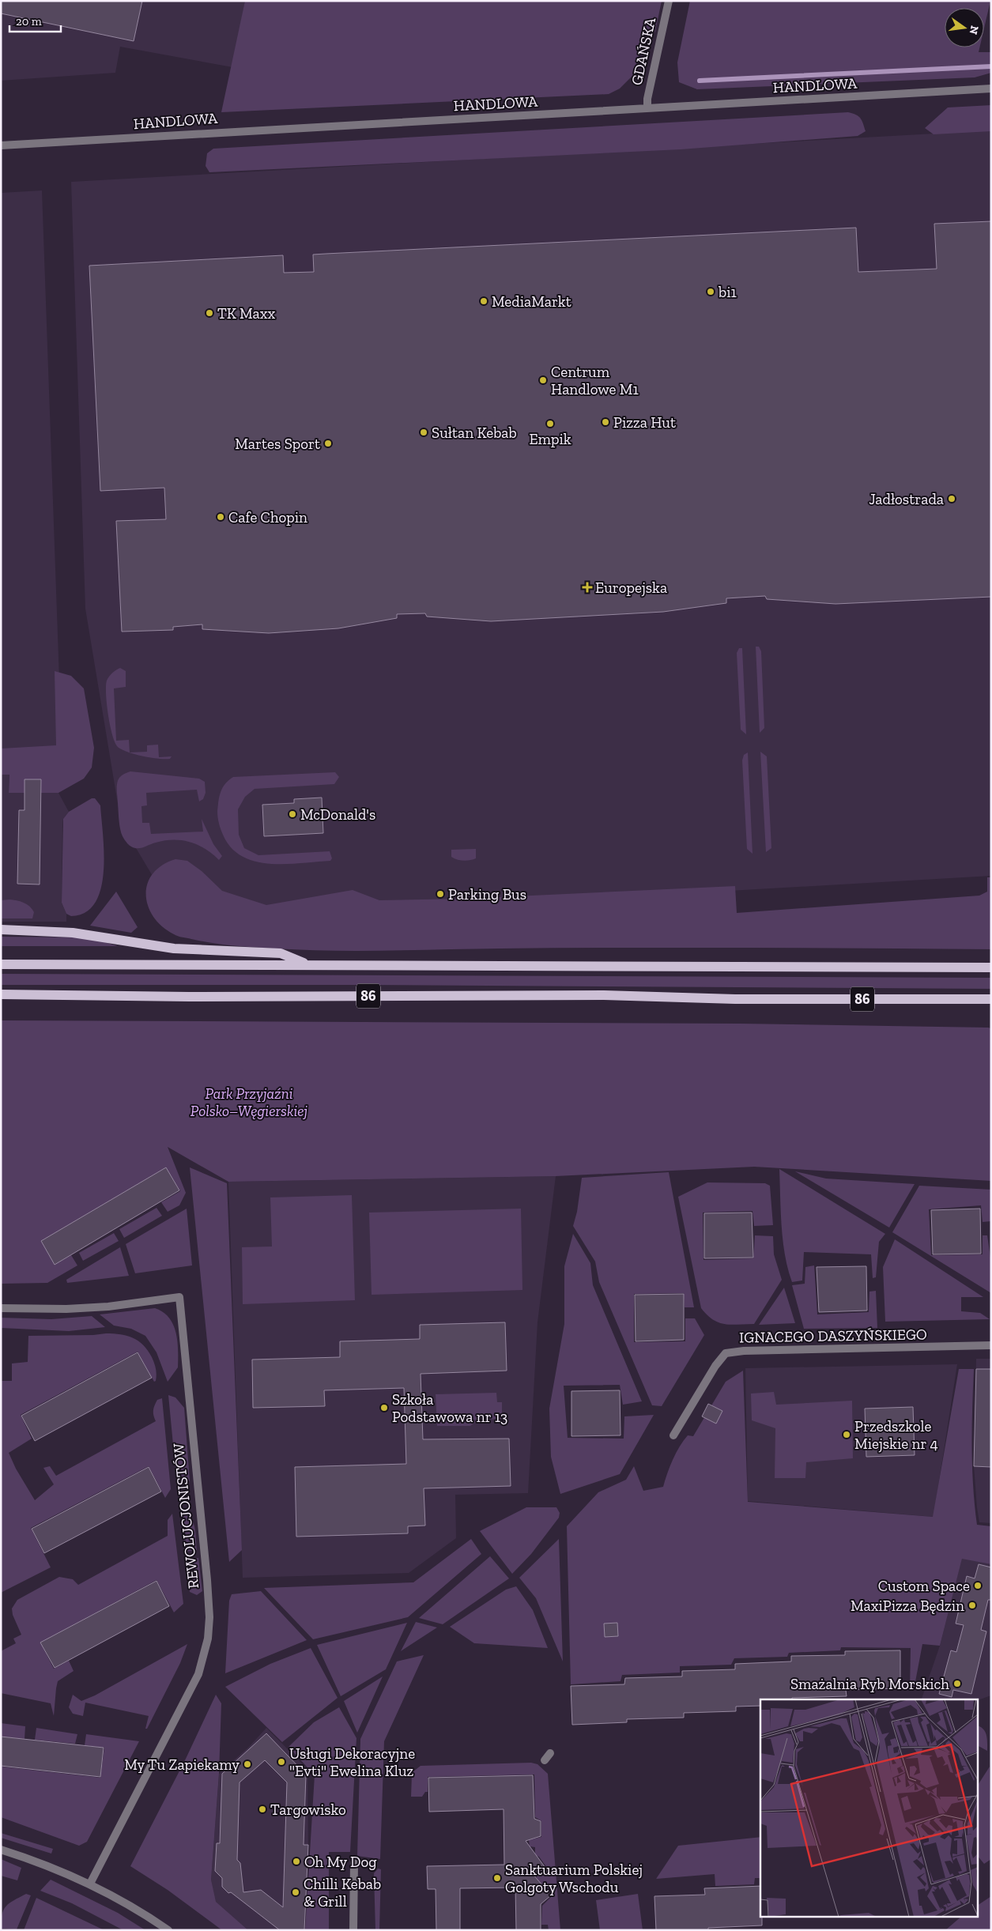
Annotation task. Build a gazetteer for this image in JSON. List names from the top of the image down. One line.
{"streets":{"main road":["86"],"street":["GDAŃSKA","HANDLOWA","IGNACEGO DASZYŃSKIEGO","REWOLUCJONISTÓW"]},"crossings":[["GDAŃSKA","HANDLOWA"]],"parks":["Park Przyjaźni Polsko–Węgierskiej"],"places":{"other":["bi1","MediaMarkt","TK Maxx","Centrum Handlowe M1","Pizza Hut","Empik","Sułtan Kebab","Martes Sport","Jadłostrada","Cafe Chopin","McDonald's","Parking Bus","Szkoła Podstawowa nr 13","Przedszkole Miejskie nr 4","Custom Space","MaxiPizza Będzin","Smażalnia Ryb Morskich","Usługi Dekoracyjne \"Evti\" Ewelina Kluz","My Tu Zapiekamy","Targowisko","Oh My Dog","Sanktuarium Polskiej Golgoty Wschodu","Chilli Kebab & Grill"],"health":["Europejska"]},"scale_bar":"20 m","north":"right"}
